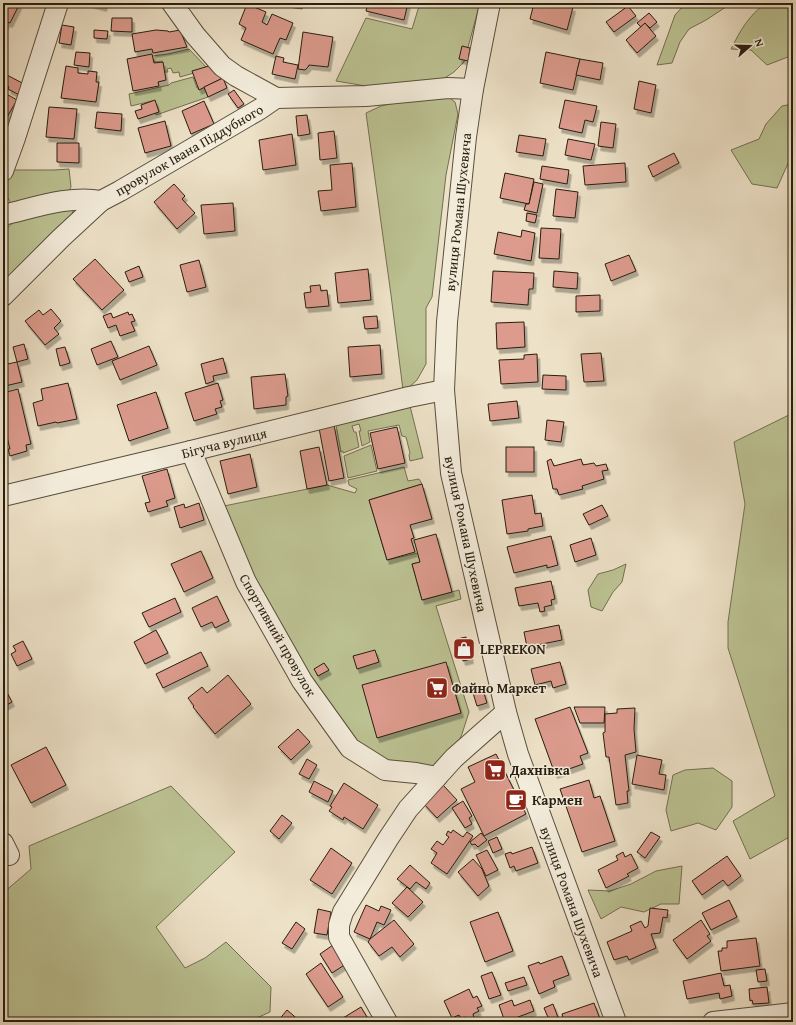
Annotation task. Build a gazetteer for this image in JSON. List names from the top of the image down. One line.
{"streets":{"street":["провулок Івана Піддубного","вулиця Романа Шухевича","Бігуча вулиця","Спортивний провулок"]},"crossings":[["провулок Івана Піддубного","вулиця Романа Шухевича"],["вулиця Романа Шухевича","Бігуча вулиця"],["Бігуча вулиця","Спортивний провулок"]],"places":{"shop":["LEPREKON"],"supermarket":["Файно Маркет","Дахнівка"],"cafe":["Кармен"]},"north":"right"}
